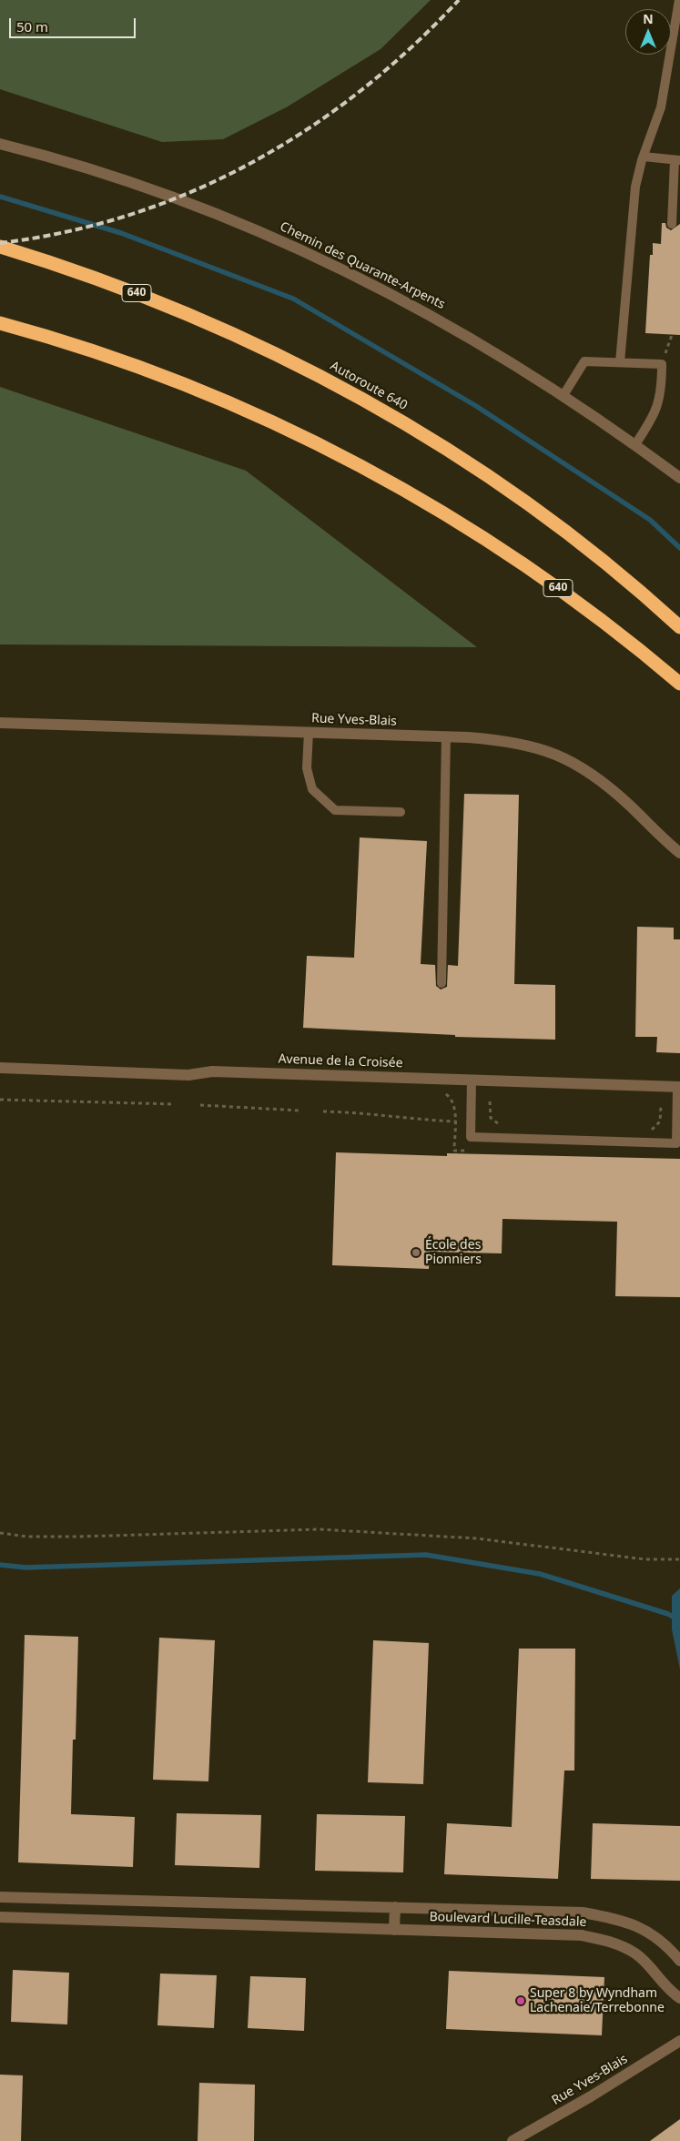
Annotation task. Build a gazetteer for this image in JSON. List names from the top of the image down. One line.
{"streets":{"highway":["640","Autoroute 640"],"street":["Chemin des Quarante-Arpents","Rue Yves-Blais","Avenue de la Croisée","Boulevard Lucille-Teasdale"]},"places":["École des Pionniers","Super 8 by Wyndham Lachenaie/Terrebonne"],"scale_bar":"50 m","north":"top"}
